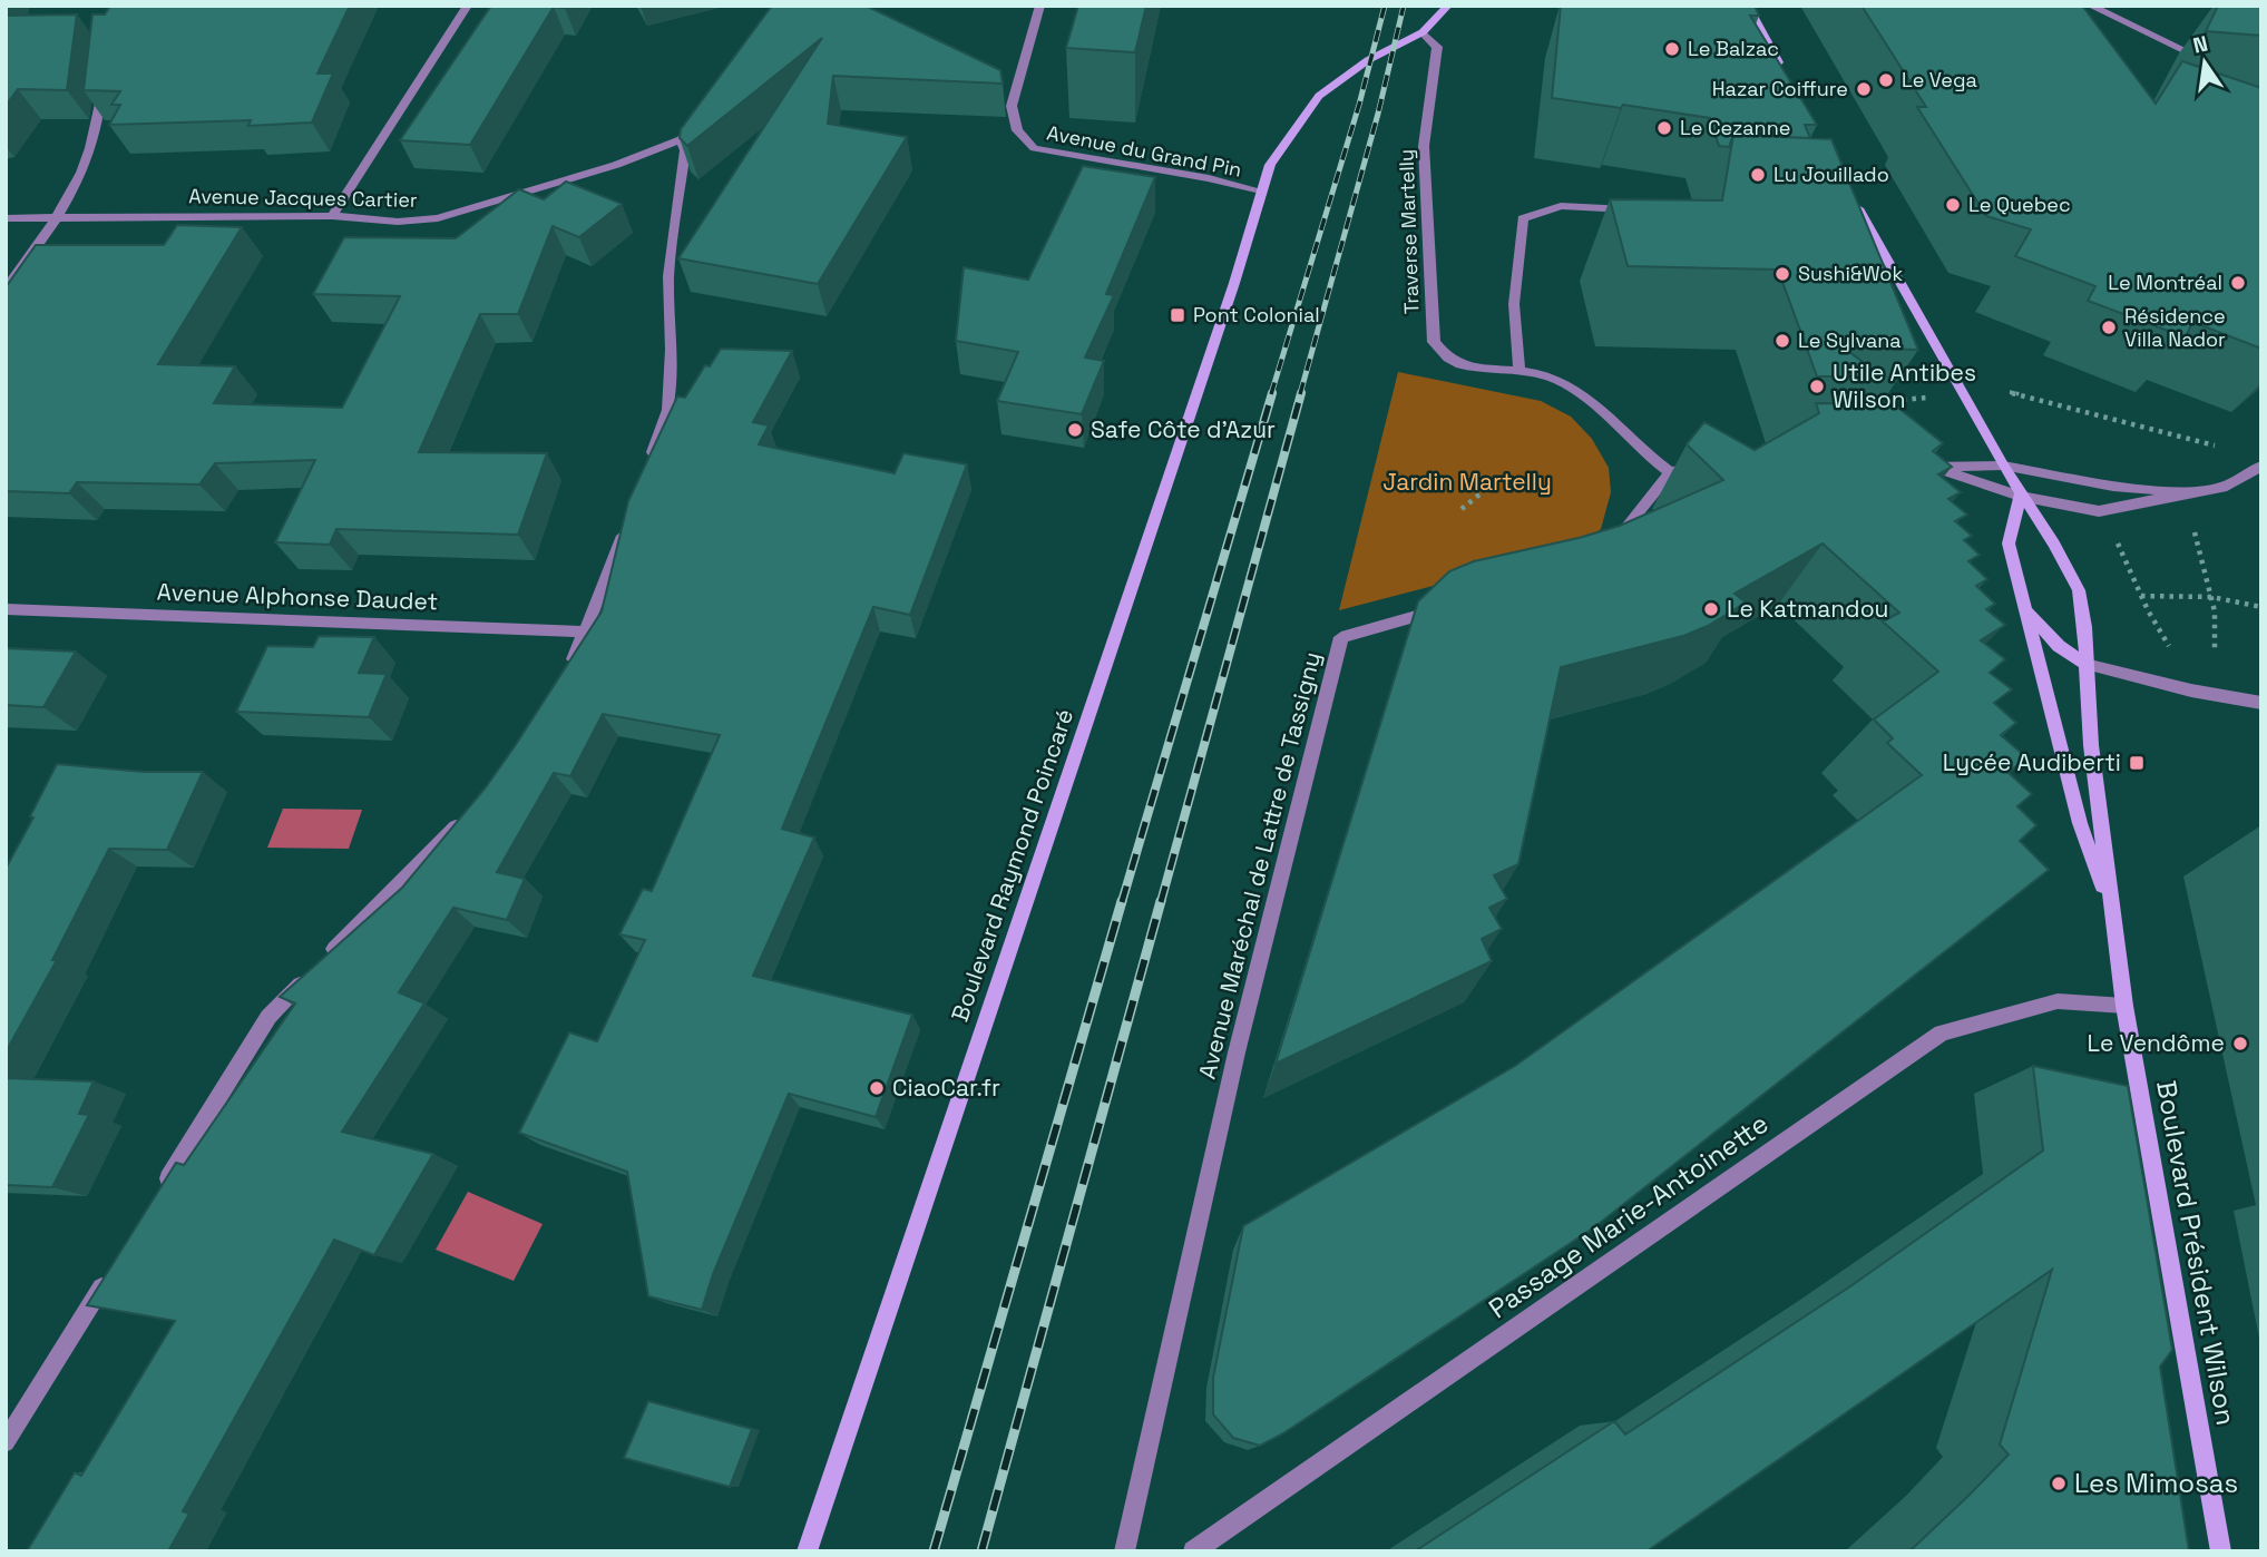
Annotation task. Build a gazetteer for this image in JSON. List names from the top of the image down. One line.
{"streets":{"main road":["Boulevard Raymond Poincaré","Boulevard Président Wilson"],"street":["Avenue du Grand Pin","Avenue Jacques Cartier","Traverse Martelly","Avenue Alphonse Daudet","Avenue Maréchal de Lattre de Tassigny","Passage Marie-Antoinette"]},"crossings":[["Avenue du Grand Pin","Boulevard Raymond Poincaré"],["Traverse Martelly","Boulevard Raymond Poincaré"],["Passage Marie-Antoinette","Boulevard Président Wilson"]],"parks":["Jardin Martelly"],"places":{"other":["Le Balzac","Le Vega","Hazar Coiffure","Le Cezanne","Lu Jouillado","Le Quebec","Sushi&Wok","Le Montréal","Résidence Villa Nador","Le Sylvana","Utile Antibes Wilson","Safe Côte d'Azur","Le Katmandou","Le Vendôme","CiaoCar.fr","Les Mimosas"],"transit":["Pont Colonial","Lycée Audiberti"]},"north":"top"}
